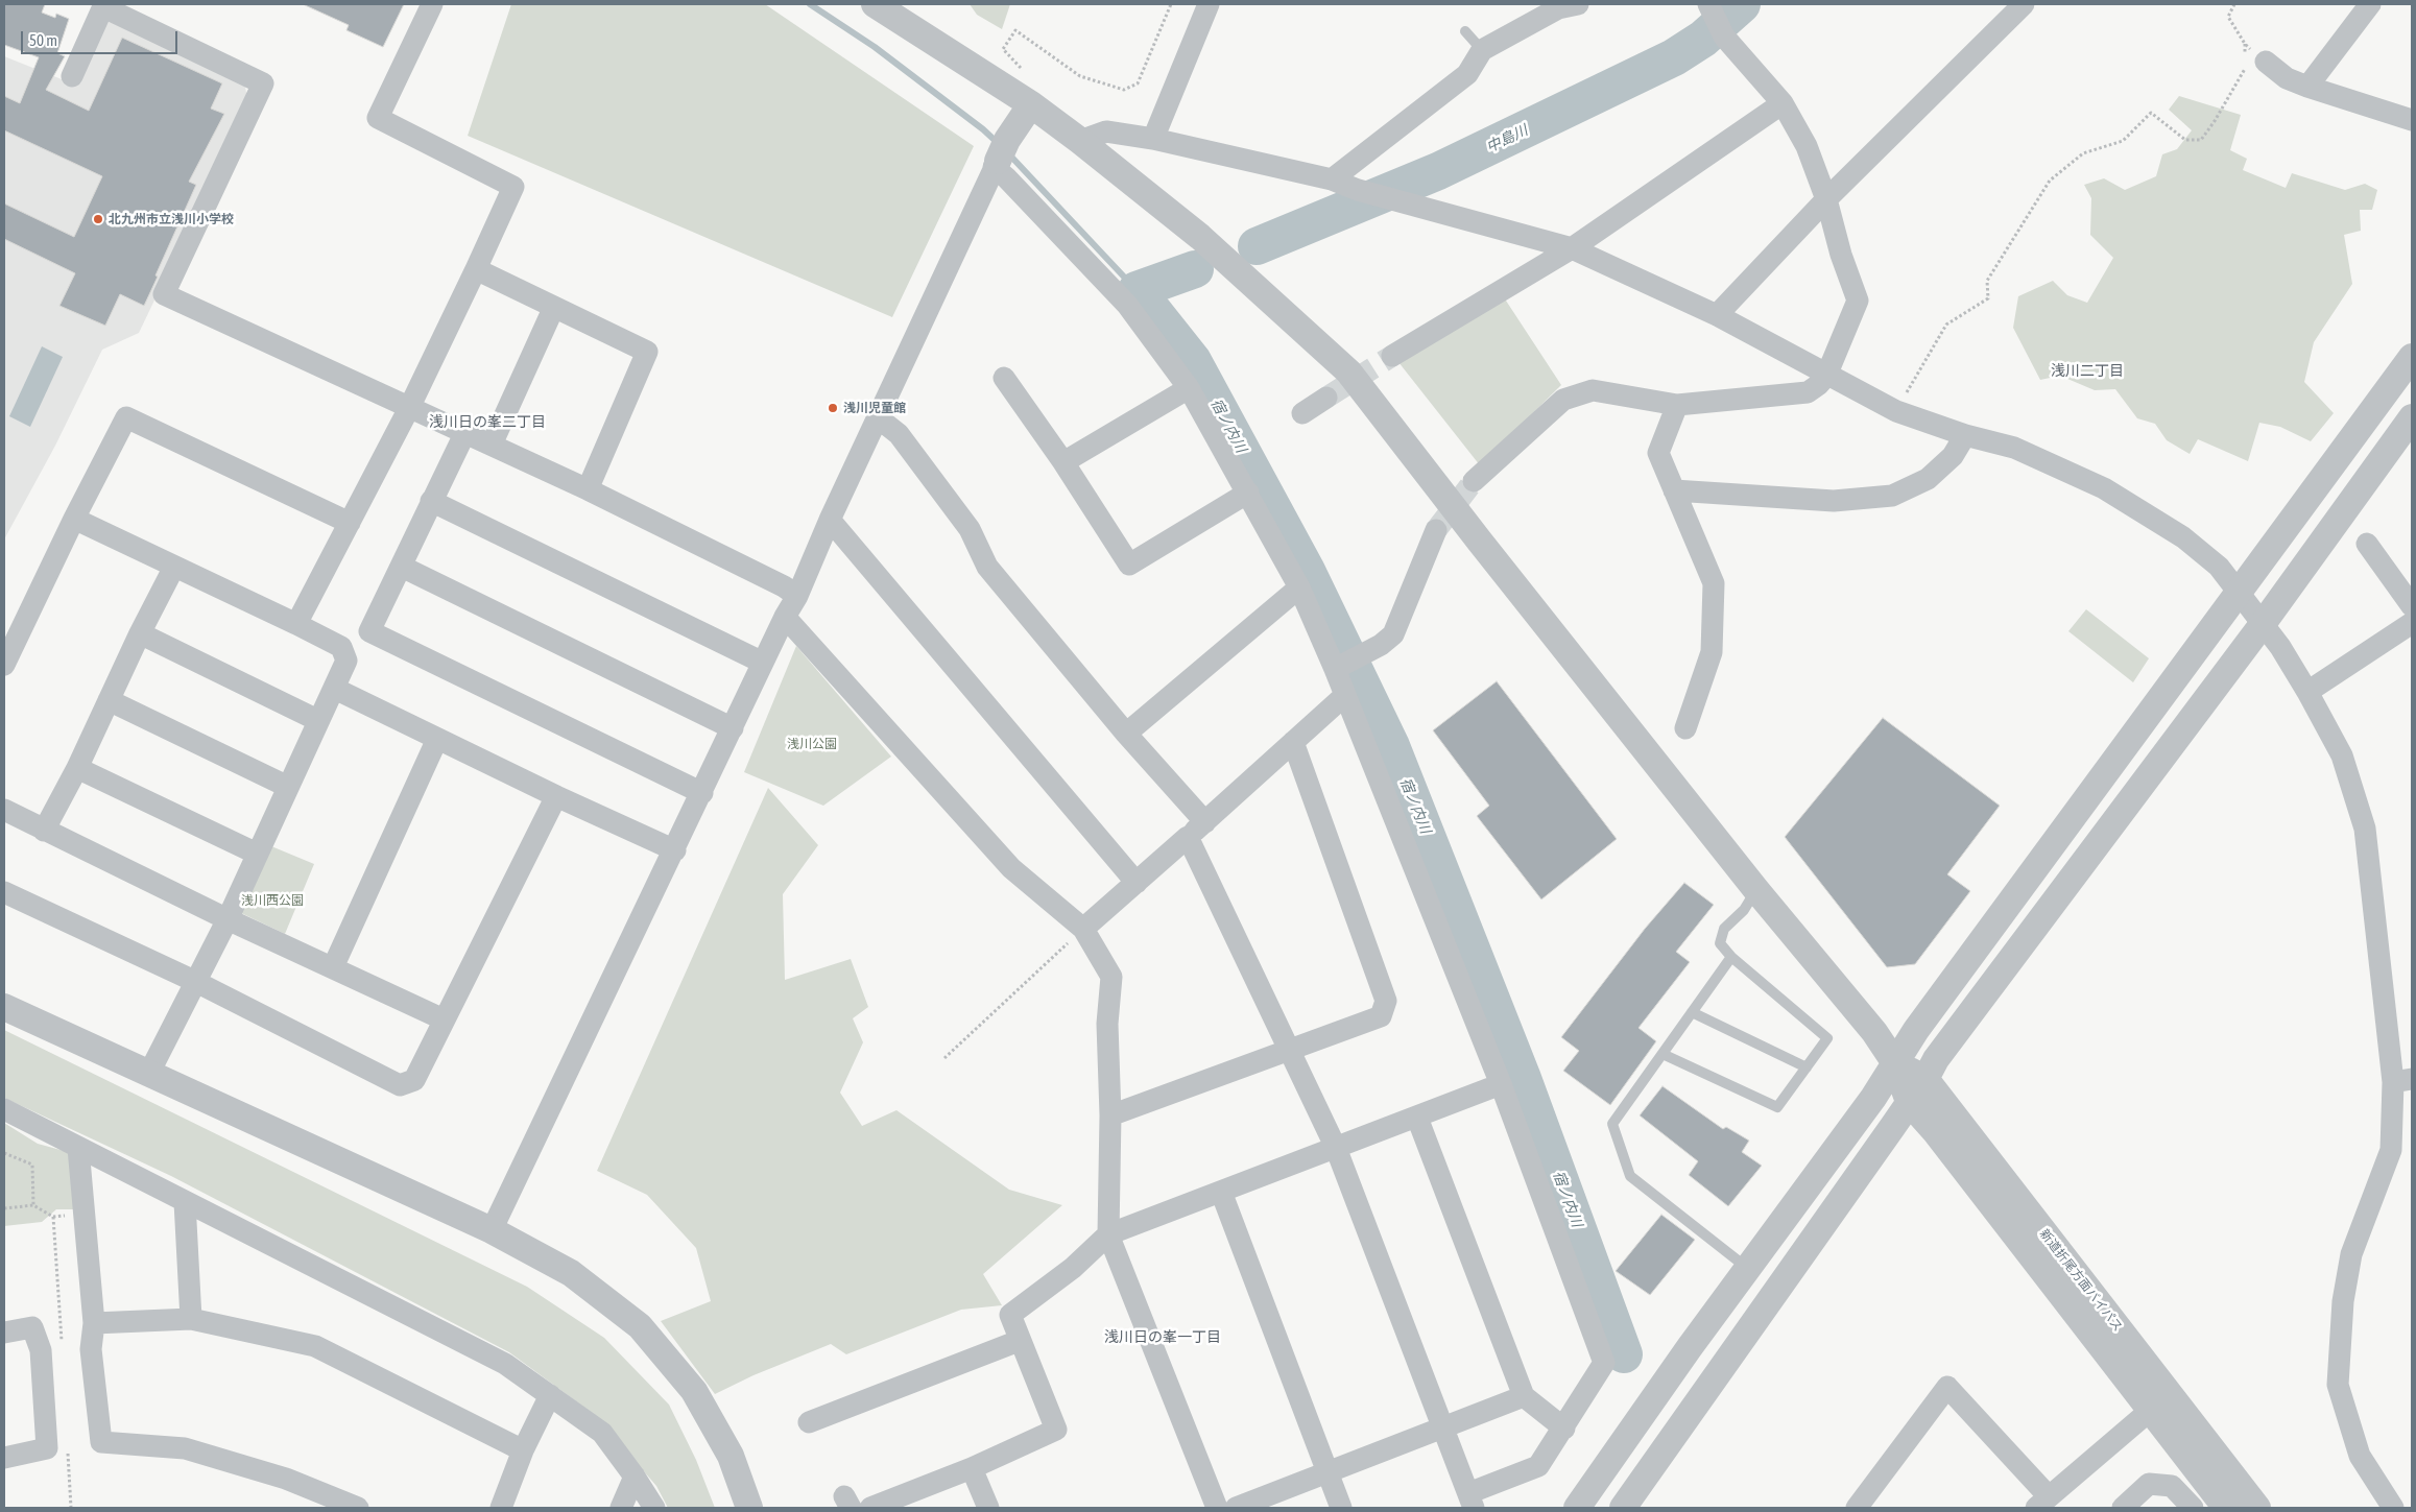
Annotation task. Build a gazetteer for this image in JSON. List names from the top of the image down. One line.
{"streets":{"street":["新道折尾方面バイパス"]},"districts":["浅川二丁目","浅川日の峯二丁目","浅川日の峯一丁目"],"water":["中島川","宿ノ内川"],"parks":["浅川公園","浅川西公園"],"places":["北九州市立浅川小学校","浅川児童館"],"scale_bar":"50 m"}
